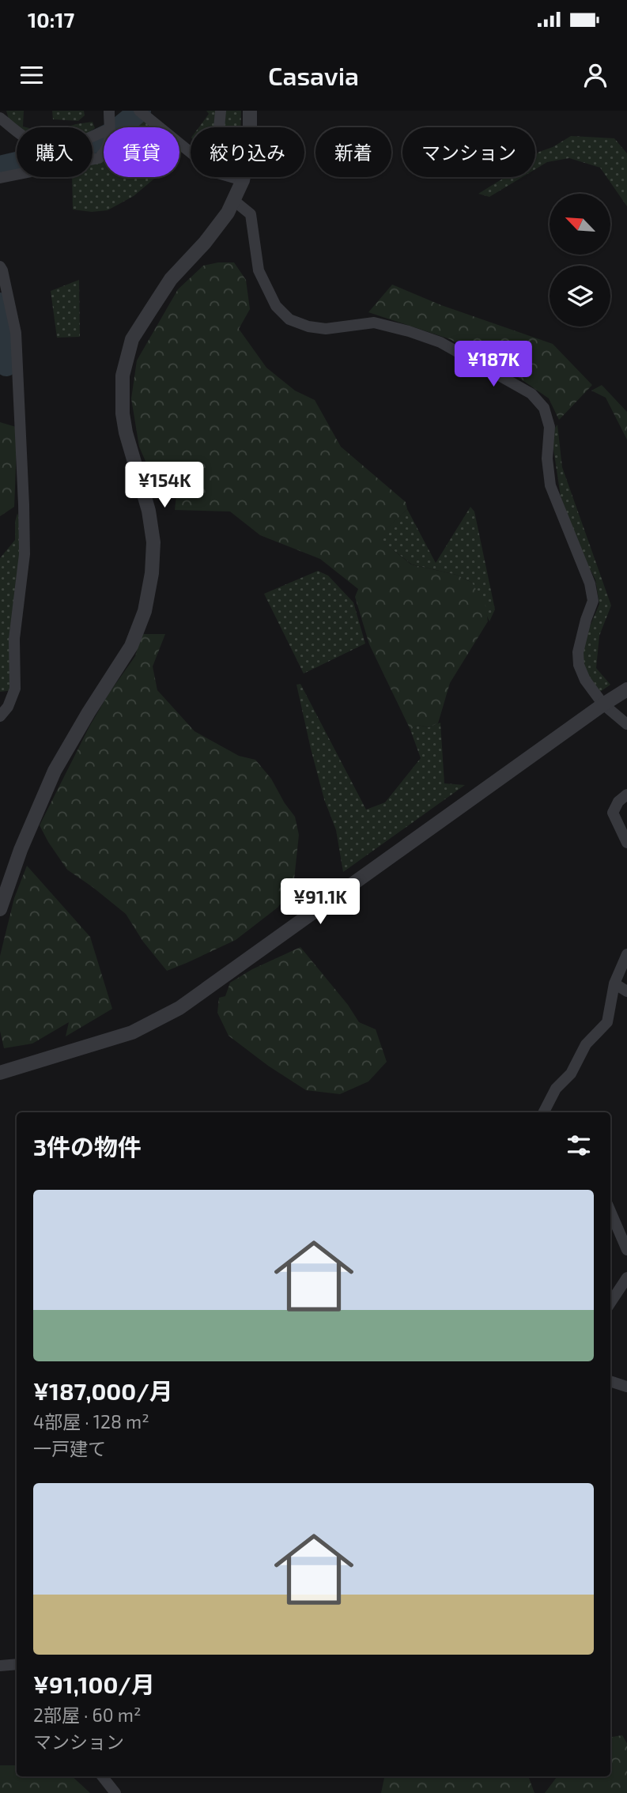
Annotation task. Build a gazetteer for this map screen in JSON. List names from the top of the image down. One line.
{"north":"top left","page":{"status":"10:17","header":"Casavia","chip":["購入","賃貸","絞り込み","新着","マンション"],"price":["¥187K","¥154K","¥91.1K"],"heading":"3件の物件","list":[{"name":"¥187,000/月","note":"4部屋 · 128 m² · 一戸建て"},{"name":"¥91,100/月","note":"2部屋 · 60 m² · マンション"}]}}
